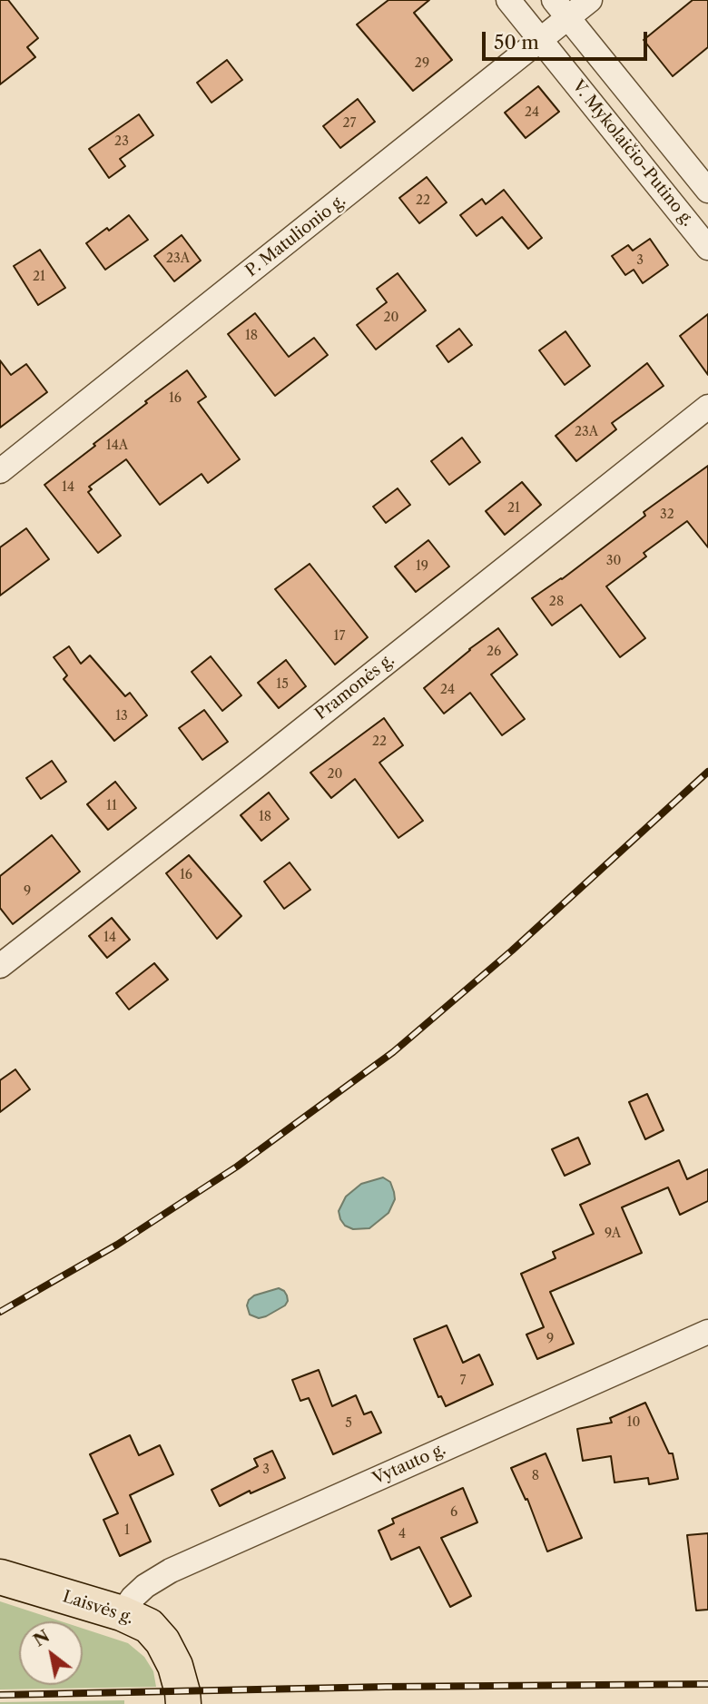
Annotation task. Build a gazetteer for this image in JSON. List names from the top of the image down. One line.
{"streets":{"main road":["Laisvės g."],"street":["V. Mykolaičio-Putino g.","P. Matulionio g.","Pramonės g.","Vytauto g."]},"crossings":[["V. Mykolaičio-Putino g.","P. Matulionio g."],["Vytauto g.","Laisvės g."]],"house_numbers":["29","24","27","23","22","23A","3","21","20","18","16","23A","14A","14","21","32","30","19","28","17","26","15","24","13","22","20","11","18","16","9","14","9A","9","7","10","5","3","8","6","1","4"],"scale_bar":"50 m","north":"top left"}
